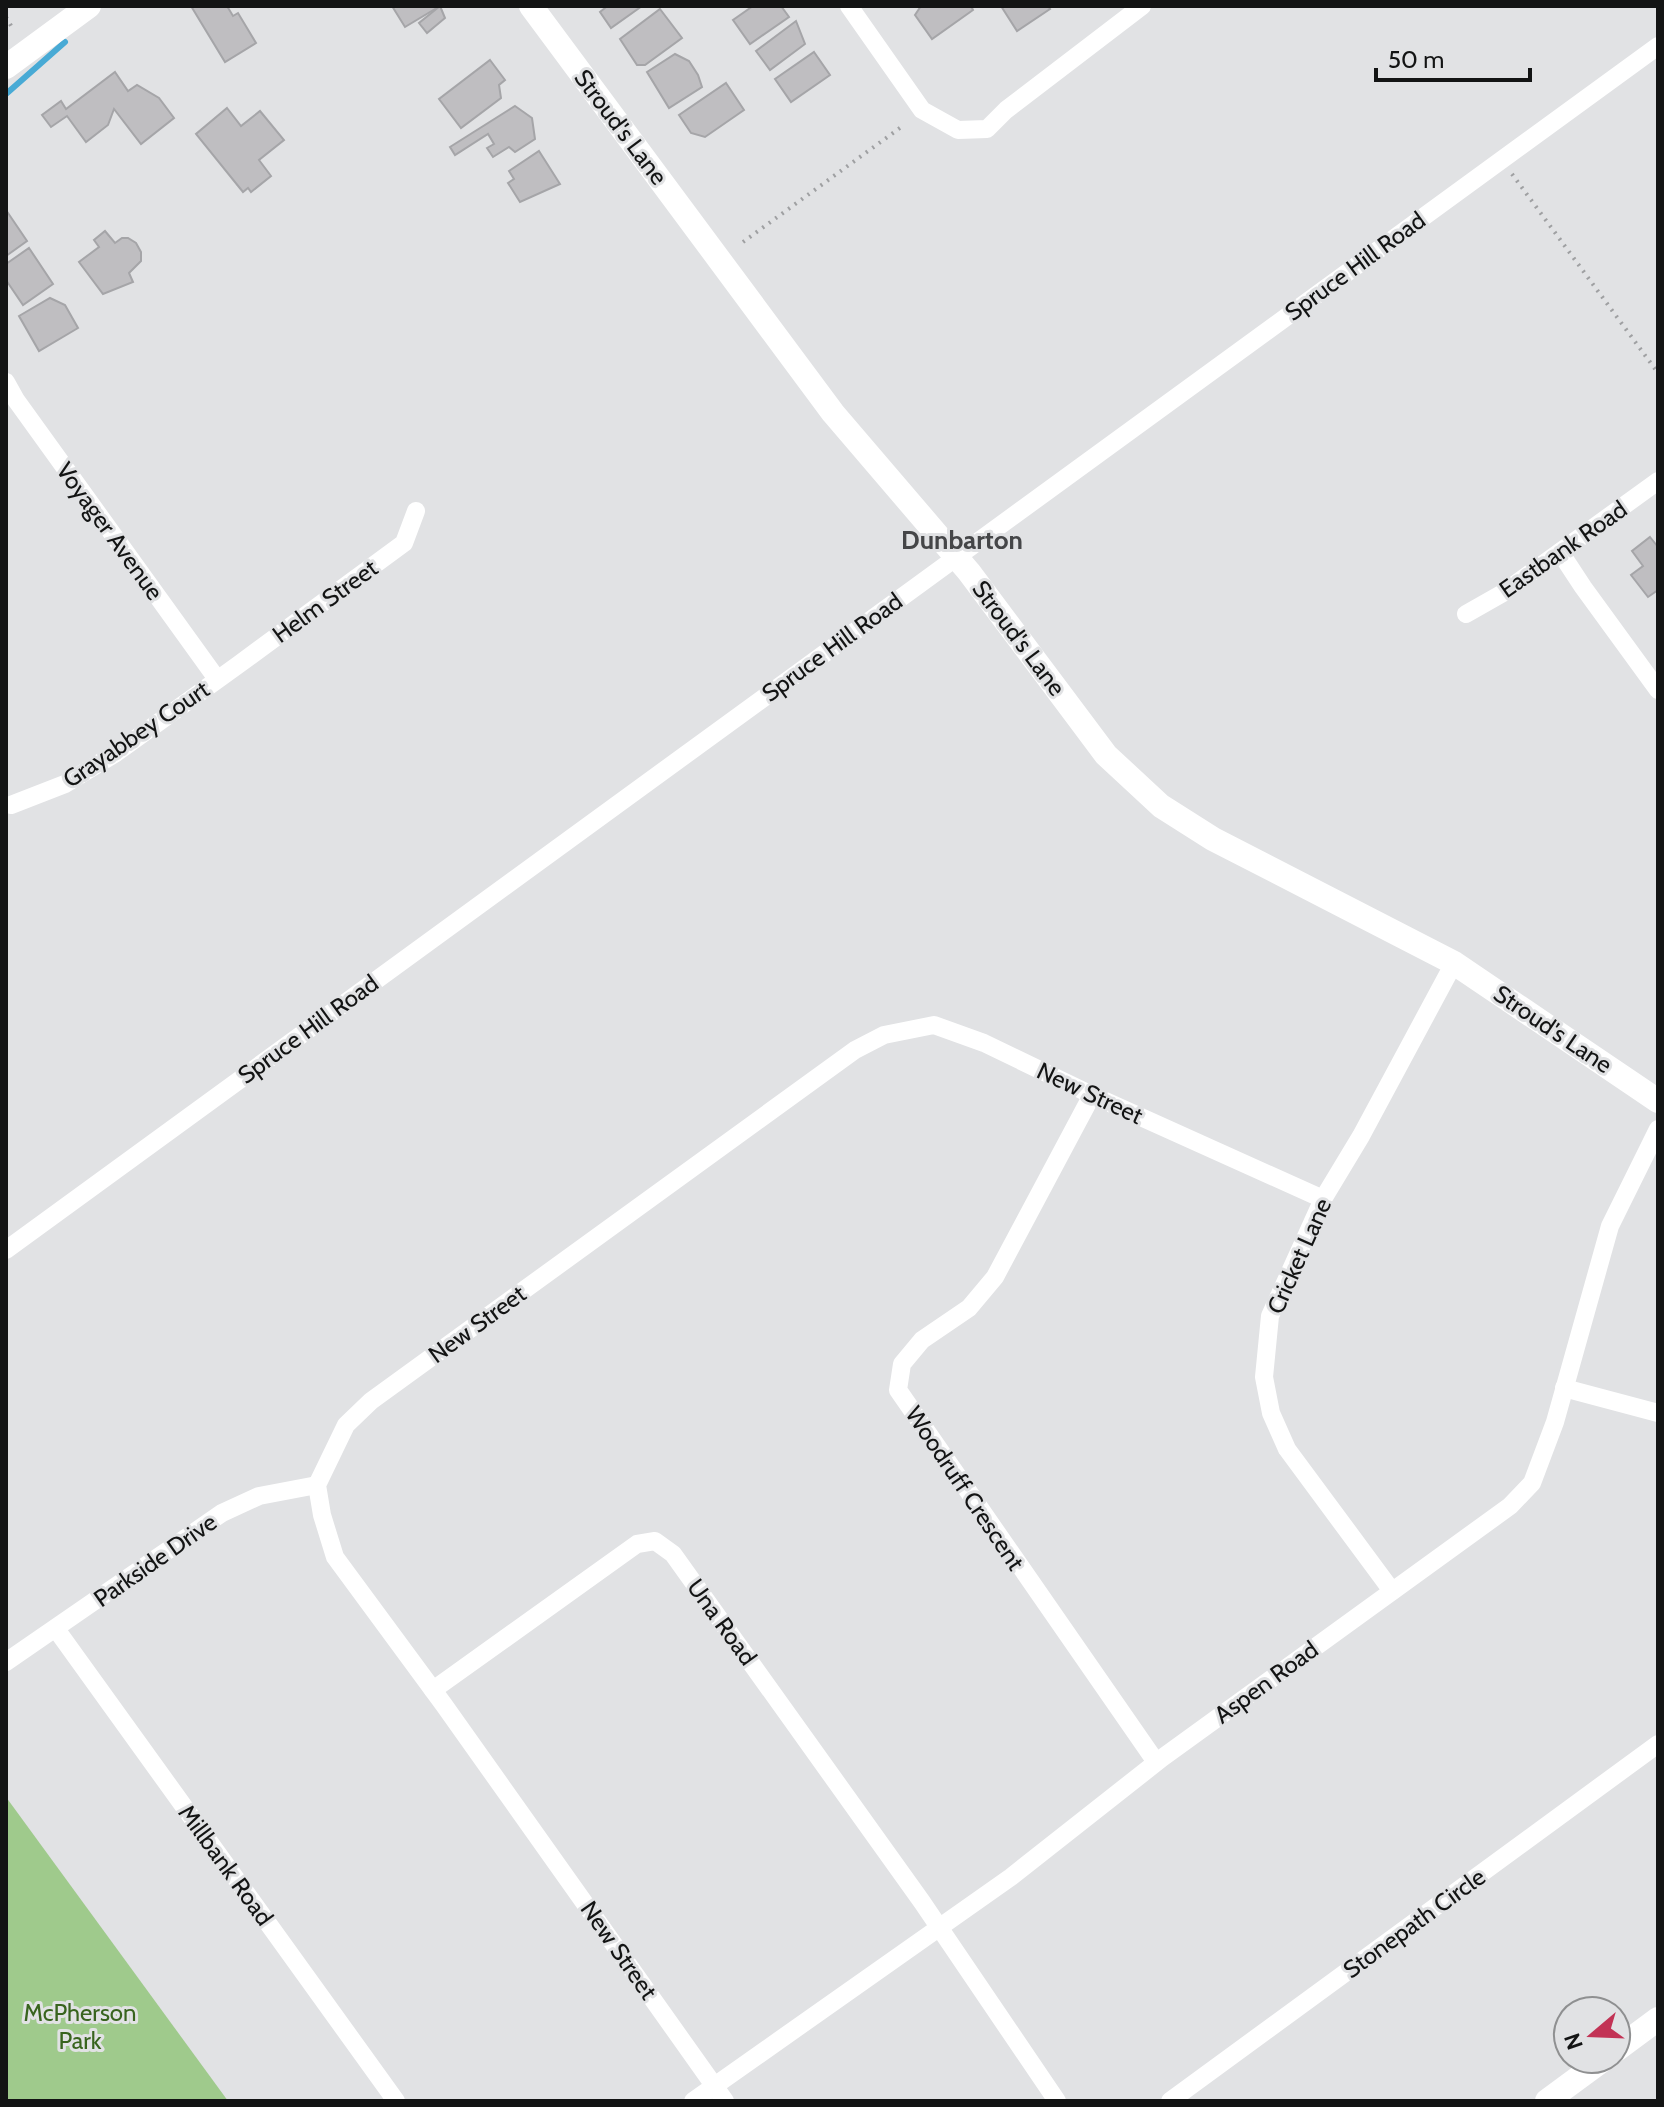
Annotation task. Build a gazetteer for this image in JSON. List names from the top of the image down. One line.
{"streets":{"street":["Stroud's Lane","Spruce Hill Road","Voyager Avenue","Eastbank Road","Helm Street","Grayabbey Court","New Street","Cricket Lane","Woodruff Crescent","Parkside Drive","Una Road","Aspen Road","Millbank Road","Stonepath Circle"]},"crossings":[["Stroud's Lane","Spruce Hill Road"],["Stroud's Lane","Cricket Lane"],["Voyager Avenue","Helm Street"],["Voyager Avenue","Grayabbey Court"],["Helm Street","Grayabbey Court"],["New Street","Cricket Lane"],["New Street","Woodruff Crescent"],["New Street","Parkside Drive"],["New Street","Una Road"],["New Street","Aspen Road"],["Cricket Lane","Aspen Road"],["Woodruff Crescent","Aspen Road"],["Parkside Drive","Millbank Road"],["Una Road","Aspen Road"]],"districts":["Dunbarton"],"parks":["McPherson Park"],"scale_bar":"50 m","north":"left"}
